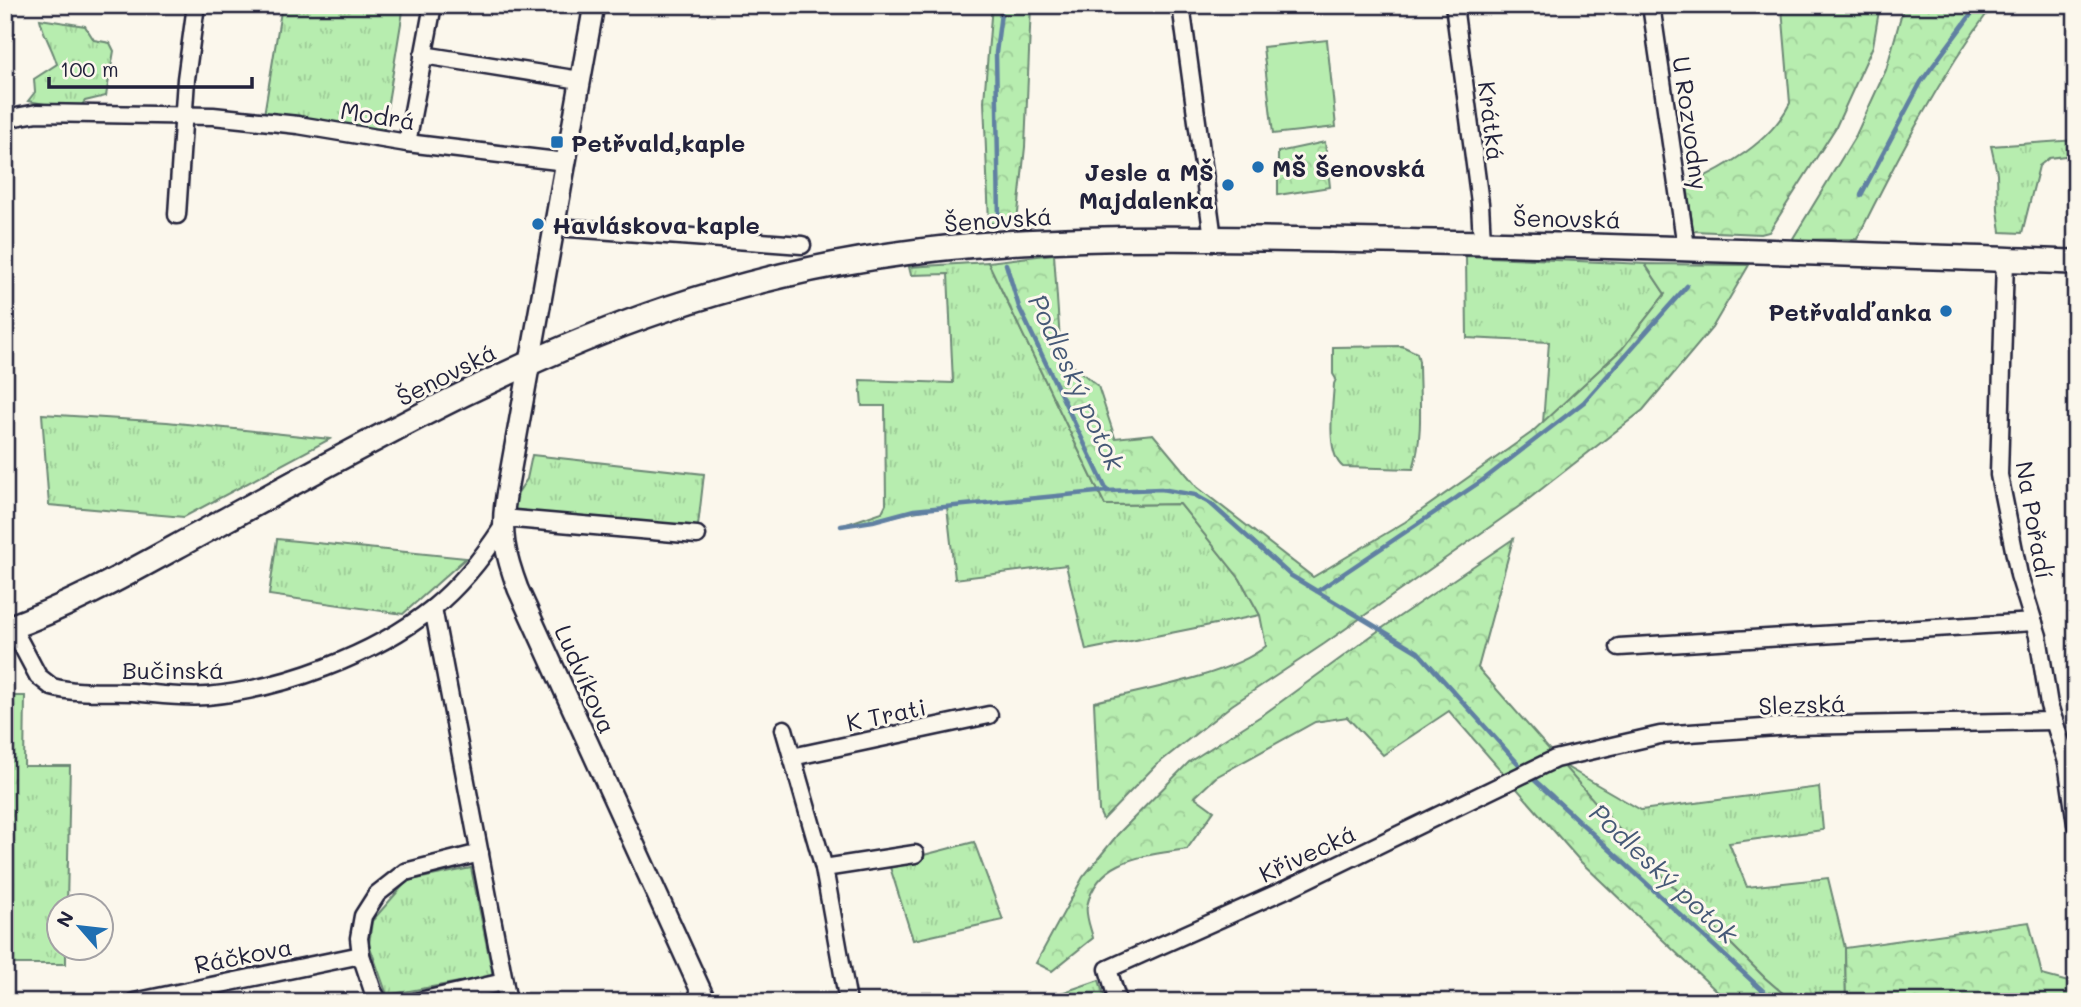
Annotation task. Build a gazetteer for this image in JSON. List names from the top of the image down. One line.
{"streets":{"main road":["Šenovská"],"street":["Modrá","Krátká","U Rozvodny","Na Pořadí","Bučinská","Ludvíkova","Slezská","K Trati","Křivecká","Ráčkova"]},"crossings":[["Modrá","Ludvíkova"],["Krátká","Šenovská"],["U Rozvodny","Šenovská"],["Šenovská","Na Pořadí"],["Šenovská","Bučinská"],["Šenovská","Ludvíkova"],["Na Pořadí","Slezská"],["Bučinská","Ludvíkova"],["Slezská","Křivecká"]],"water":["Podleský potok"],"places":{"transit":["Petřvald,kaple"],"other":["MŠ Šenovská","Jesle a MŠ Majdalenka","Havláskova kaple","Petřvalďanka"]},"scale_bar":"100 m","north":"top left"}
